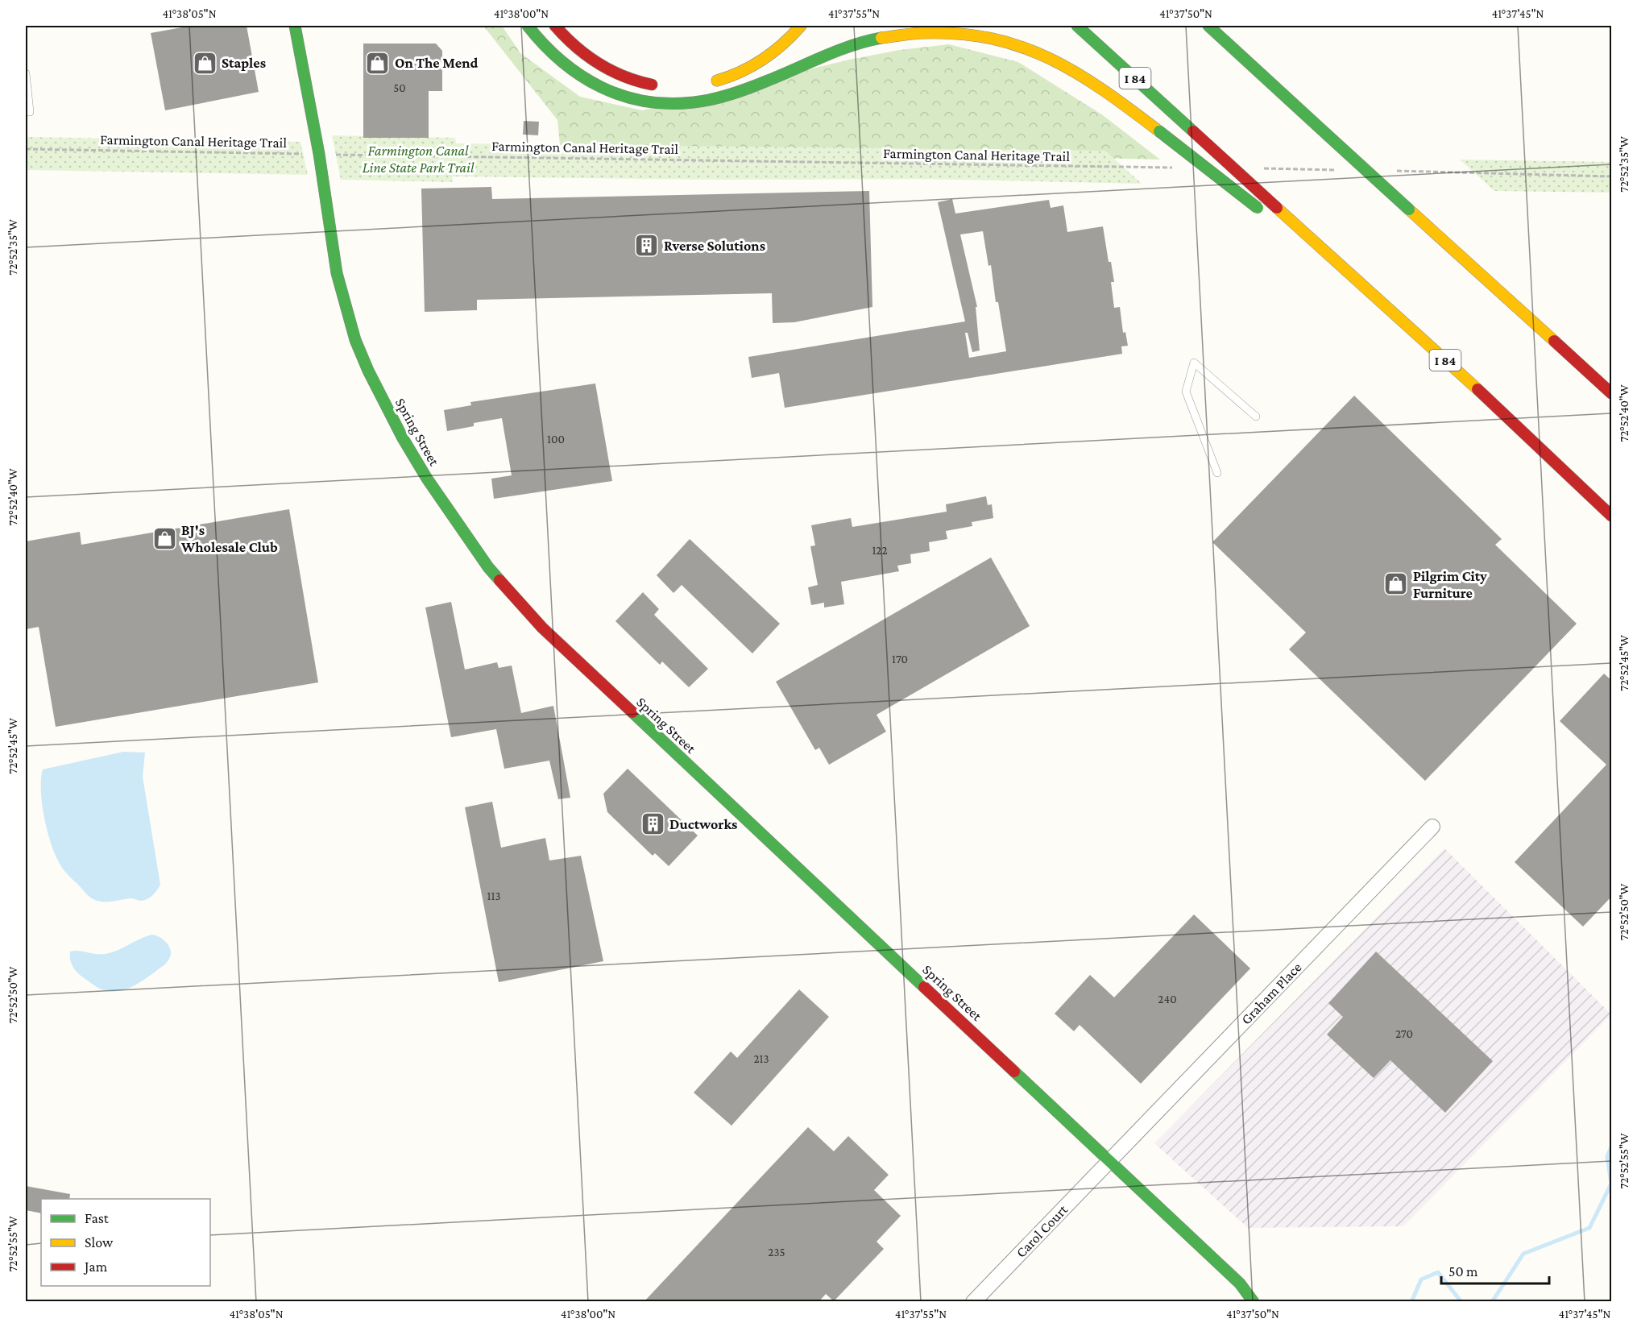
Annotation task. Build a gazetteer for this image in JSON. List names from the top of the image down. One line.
{"streets":{"main road":["I 84","Spring Street"],"street":["Graham Place","Carol Court"],"path":["Farmington Canal Heritage Trail"]},"crossings":[["Farmington Canal Heritage Trail","Spring Street"],["Spring Street","Graham Place"],["Spring Street","Carol Court"],["Graham Place","Carol Court"]],"parks":["Farmington Canal Line State Park Trail"],"places":{"shop":["Staples","On The Mend","BJ's Wholesale Club","Pilgrim City Furniture"],"building":["Rverse Solutions","Ductworks"]},"house_numbers":["50","100","122","170","113","240","270","213","235"],"legend":["Fast","Slow","Jam"],"scale_bar":"50 m","coordinates":["41°38'05\"N","41°38'00\"N","41°37'55\"N","41°37'50\"N","41°37'45\"N","72°52'35\"W","72°52'40\"W","72°52'45\"W","72°52'50\"W","72°52'55\"W"]}
